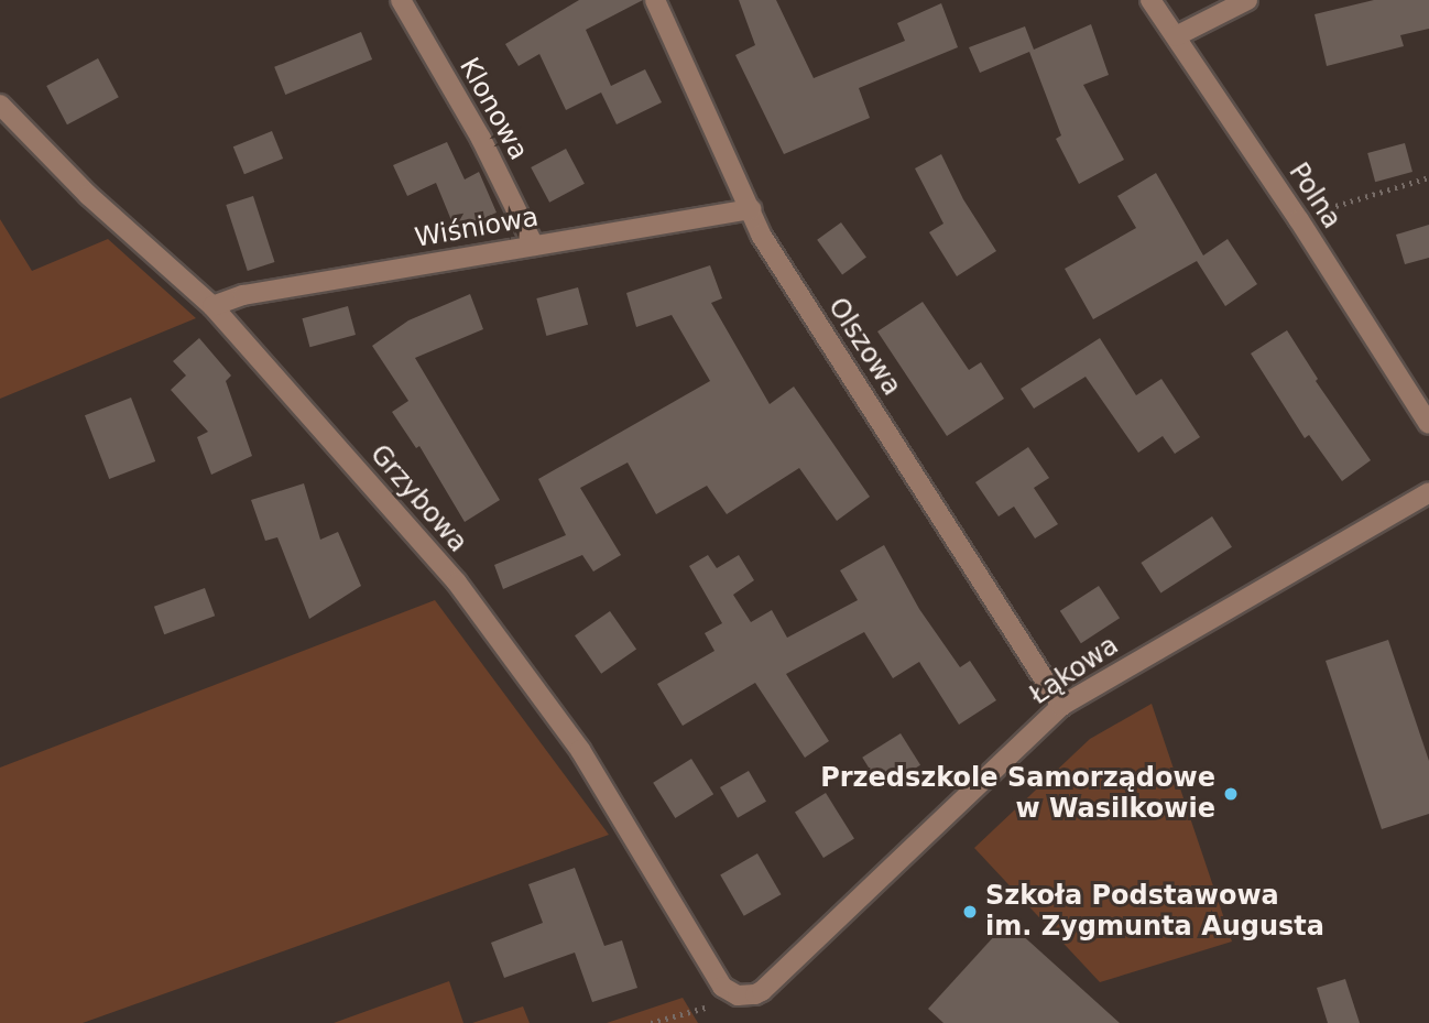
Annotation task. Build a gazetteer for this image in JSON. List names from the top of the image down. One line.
{"streets":{"street":["Klonowa","Polna","Wiśniowa","Olszowa","Grzybowa","Łąkowa"]},"crossings":[["Klonowa","Wiśniowa"],["Wiśniowa","Olszowa"],["Wiśniowa","Grzybowa"],["Olszowa","Łąkowa"],["Grzybowa","Łąkowa"]],"places":["Przedszkole Samorządowe w Wasilkowie","Szkoła Podstawowa im. Zygmunta Augusta"]}
